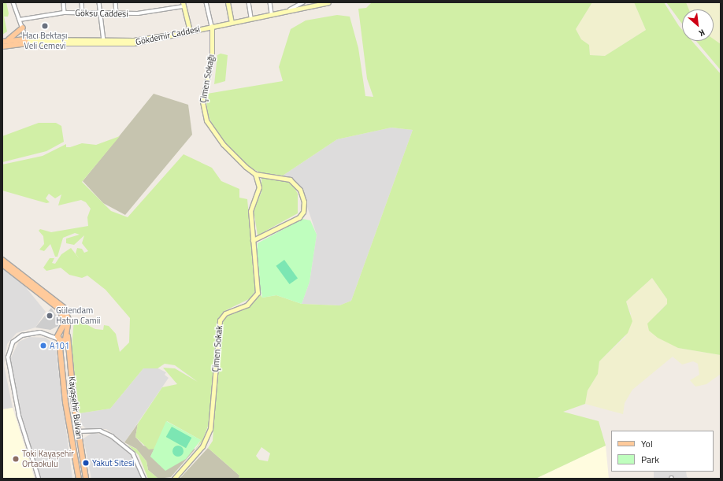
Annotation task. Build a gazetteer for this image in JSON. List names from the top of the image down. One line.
{"streets":{"main road":["Gökdemir Caddesi","Çimen Sokağı","Çimen Sokak","Kayaşehir Bulvarı"],"street":["Göksu Caddesi"]},"crossings":[["Gökdemir Caddesi","Çimen Sokağı"],["Çimen Sokağı","Çimen Sokak"]],"places":["Hacı Bektaşı Veli Cemevi","Gülendam Hatun Camii","A101","Toki Kayaşehir Ortaokulu","Yakut Sitesi"],"legend":["Yol","Park"],"north":"bottom right"}
